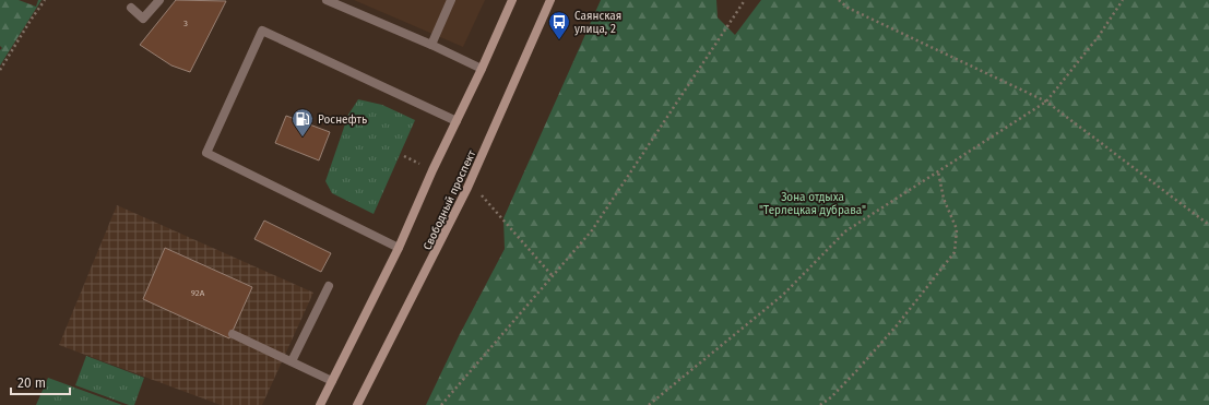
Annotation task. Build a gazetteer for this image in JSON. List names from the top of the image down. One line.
{"streets":{"main road":["Свободный проспект"]},"parks":["Зона отдыха \"Терлецкая дубрава\""],"places":{"bus stop":["Саянская улица, 2"],"fuel station":["Роснефть"]},"house_numbers":["3","92А"],"scale_bar":"20 m"}
